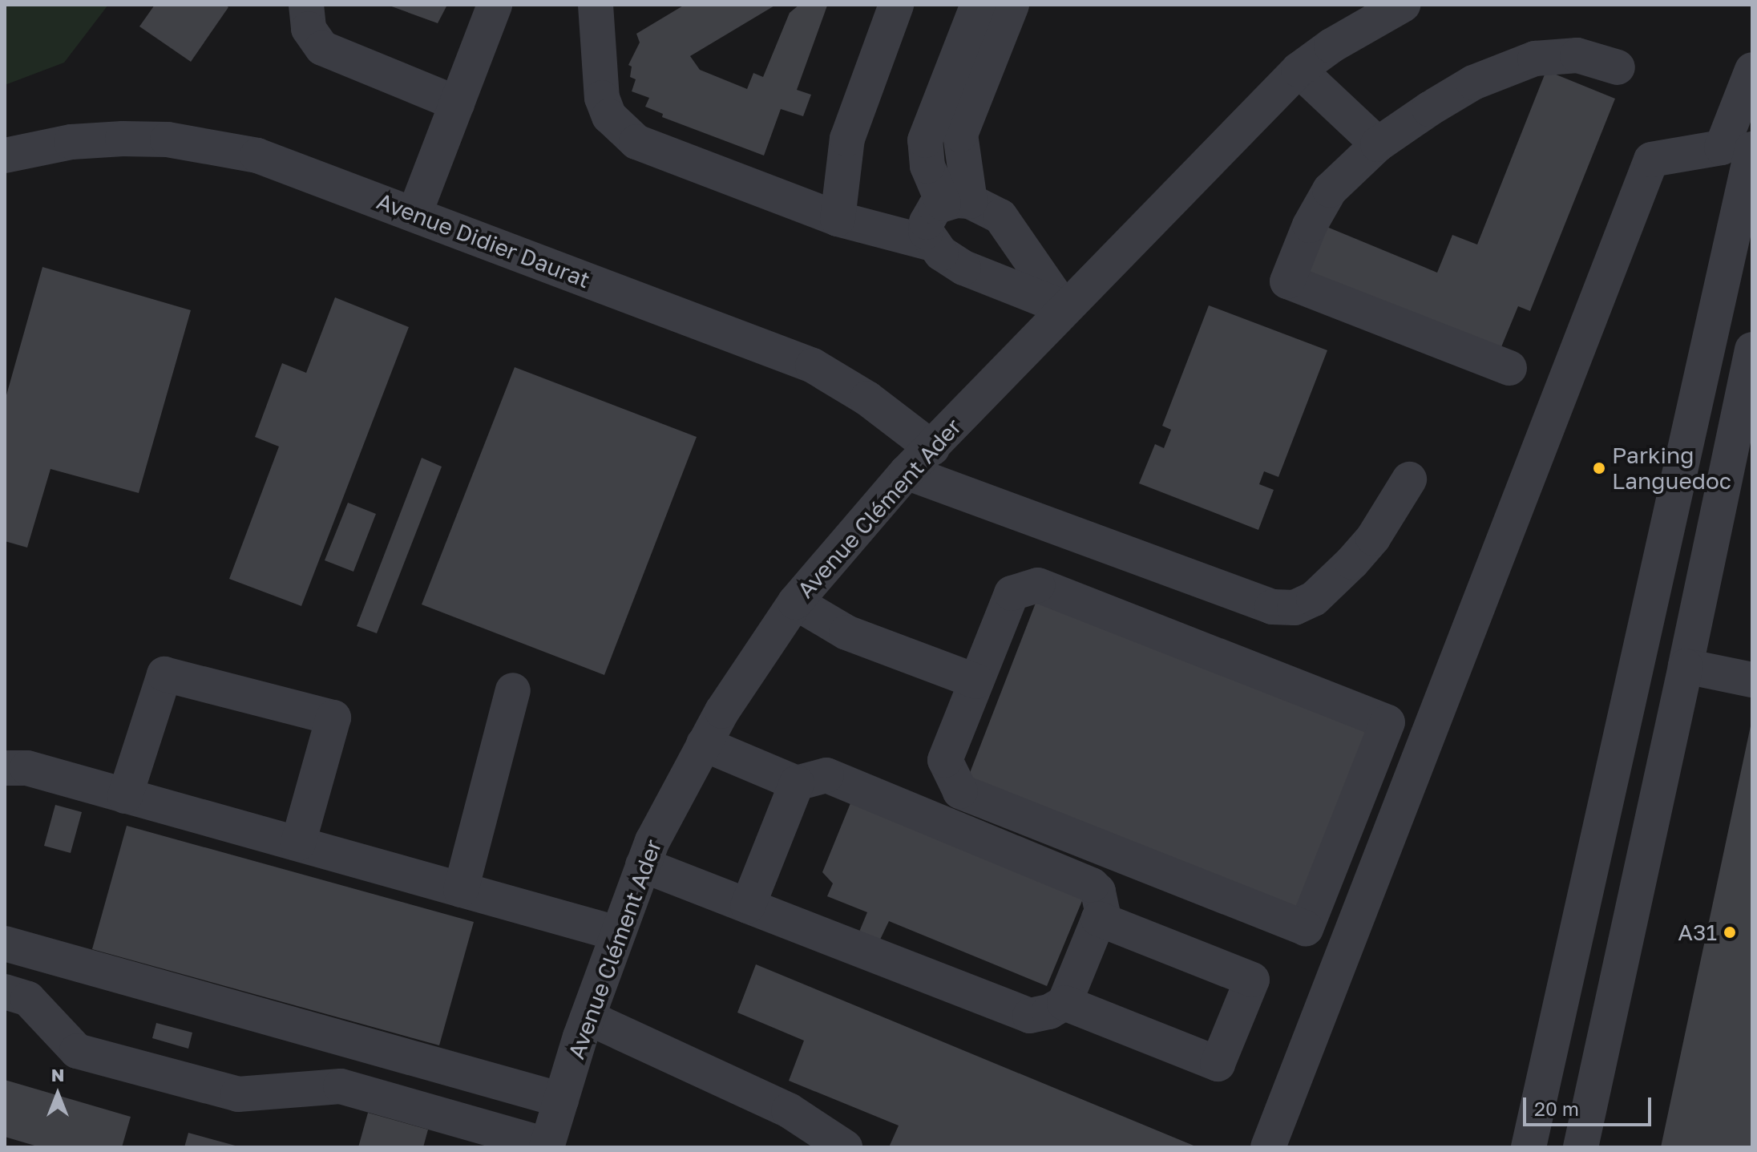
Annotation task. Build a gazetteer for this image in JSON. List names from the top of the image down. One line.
{"streets":{"street":["Avenue Didier Daurat","Avenue Clément Ader"]},"crossings":[["Avenue Didier Daurat","Avenue Clément Ader"]],"places":["Parking Languedoc","A31"],"scale_bar":"20 m","north":"top"}
